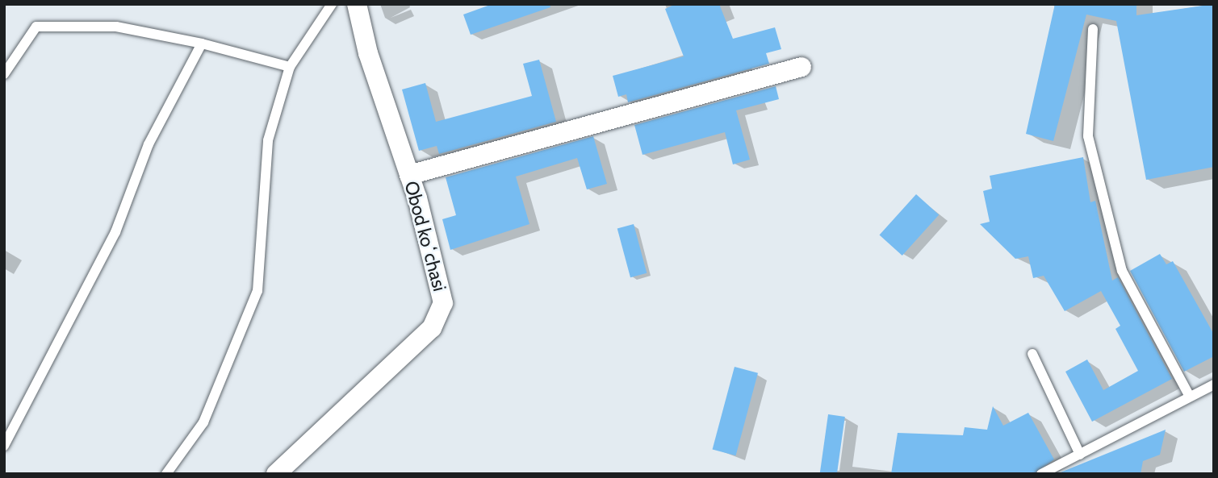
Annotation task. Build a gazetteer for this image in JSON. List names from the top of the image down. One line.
{"streets":{"street":["Obod koʻchasi"]}}
